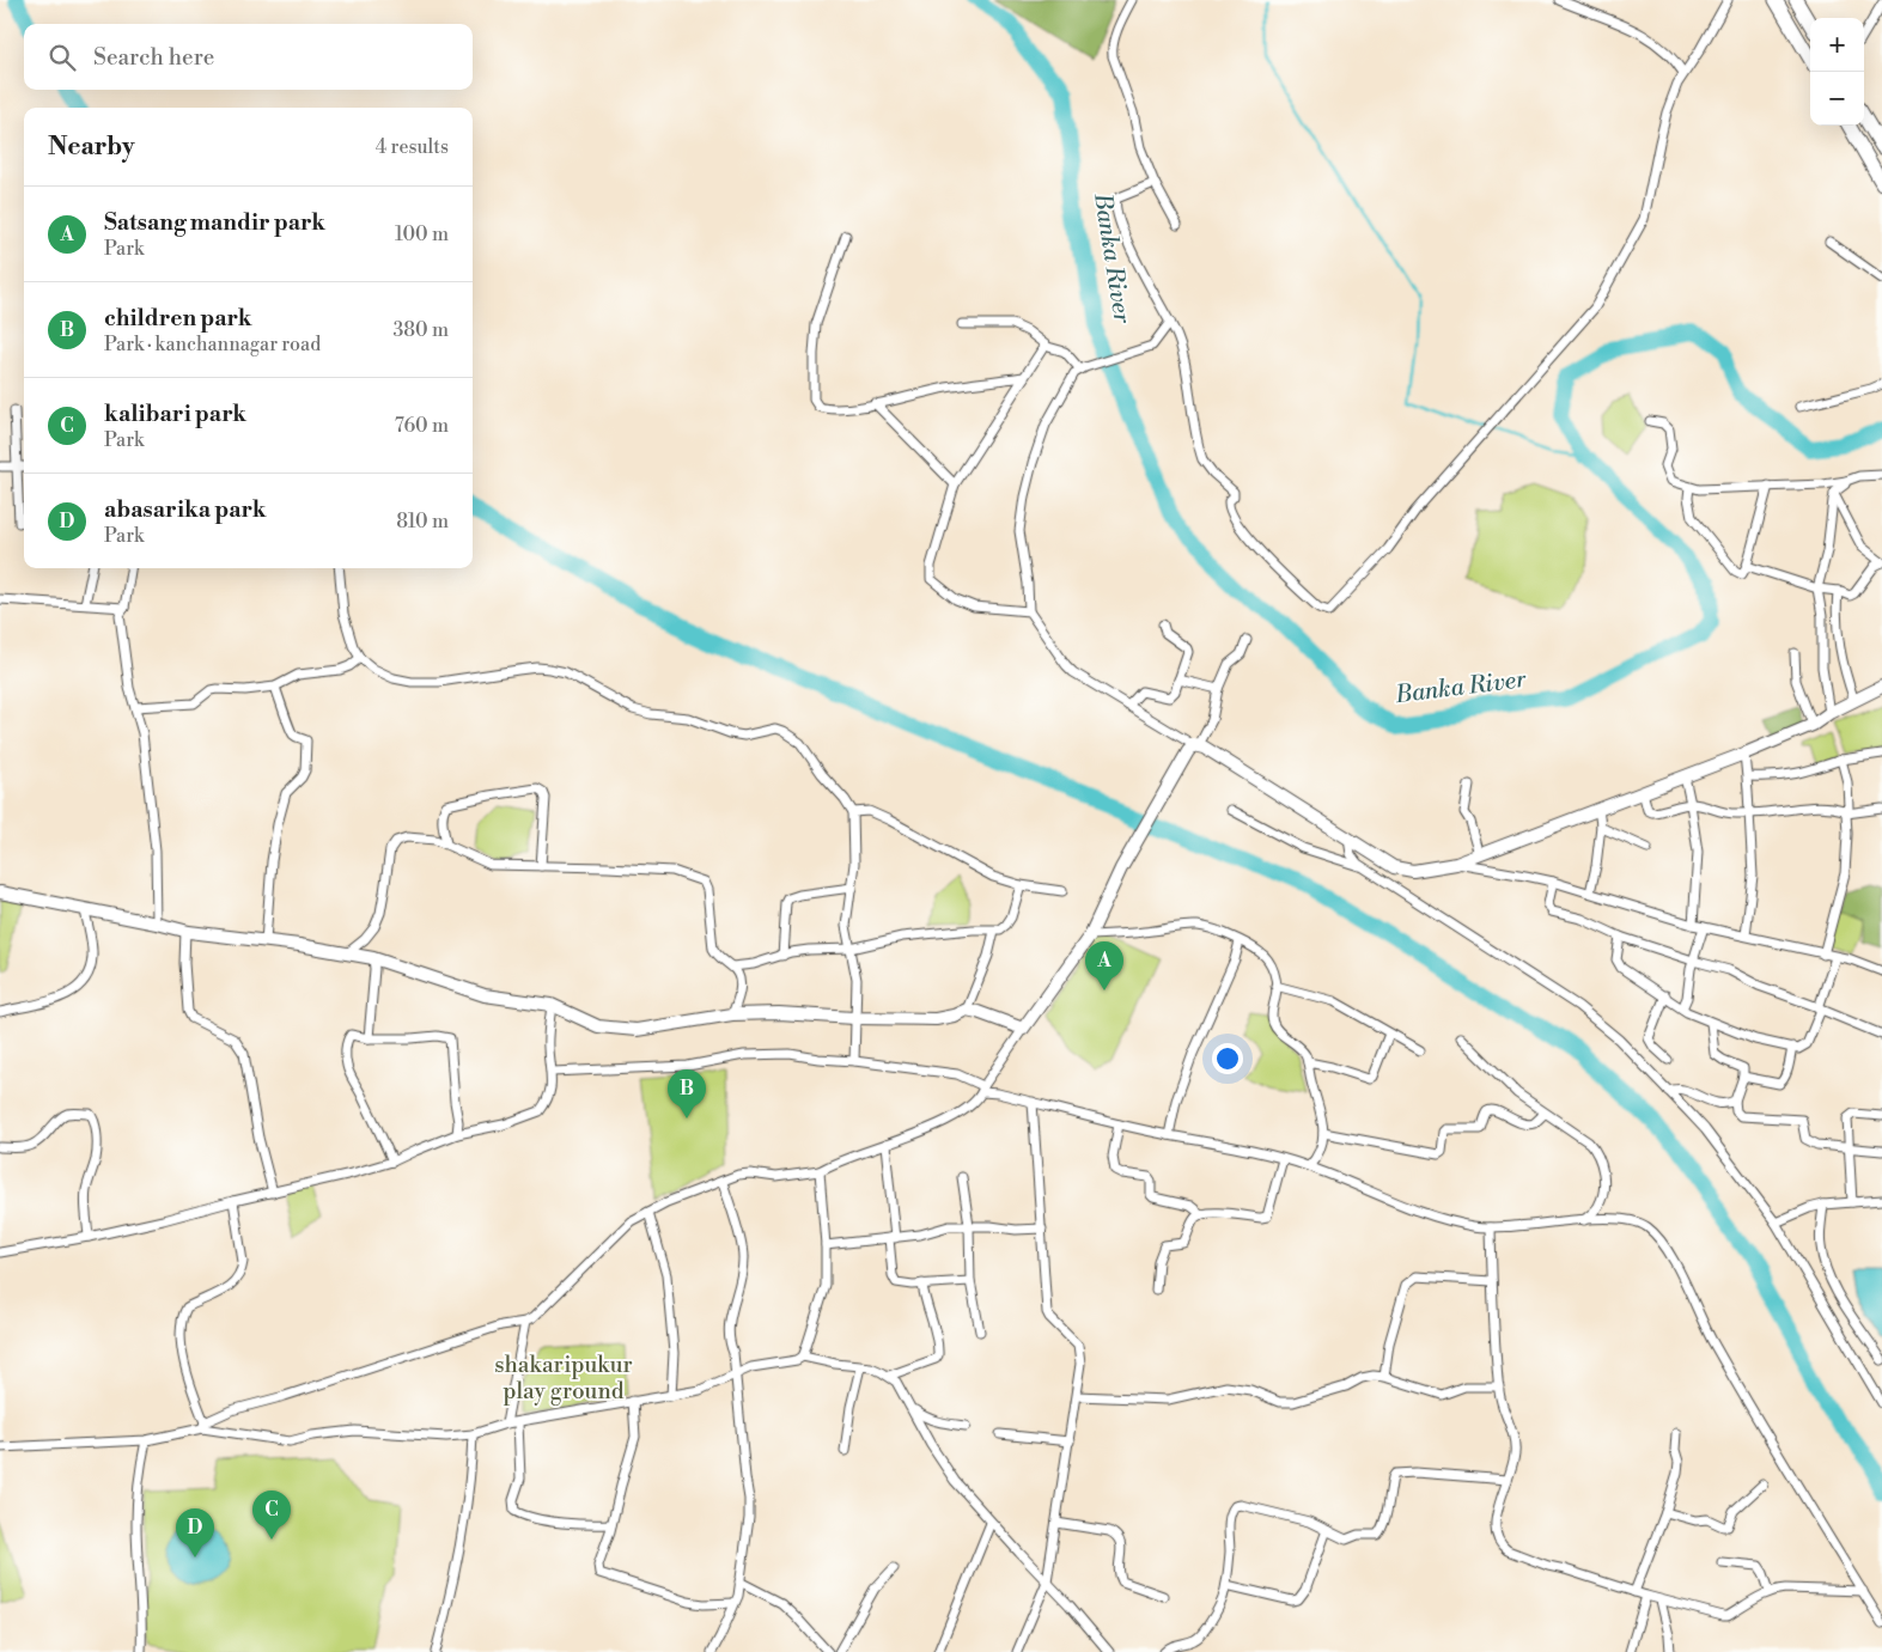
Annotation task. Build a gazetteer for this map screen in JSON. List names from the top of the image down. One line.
{"water":["Banka River"],"parks":["shakaripukur play ground"],"page":{"map_buttons":["+","−"],"search":"Search here","heading":["Nearby","4 results"],"list":[{"mark":"A","name":"Satsang mandir park","note":"Park","value":"100 m"},{"mark":"B","name":"children park","note":"Park · kanchannagar road","value":"380 m"},{"mark":"C","name":"kalibari park","note":"Park","value":"760 m"},{"mark":"D","name":"abasarika park","note":"Park","value":"810 m"}],"pins":["A","B","C","D"]}}
